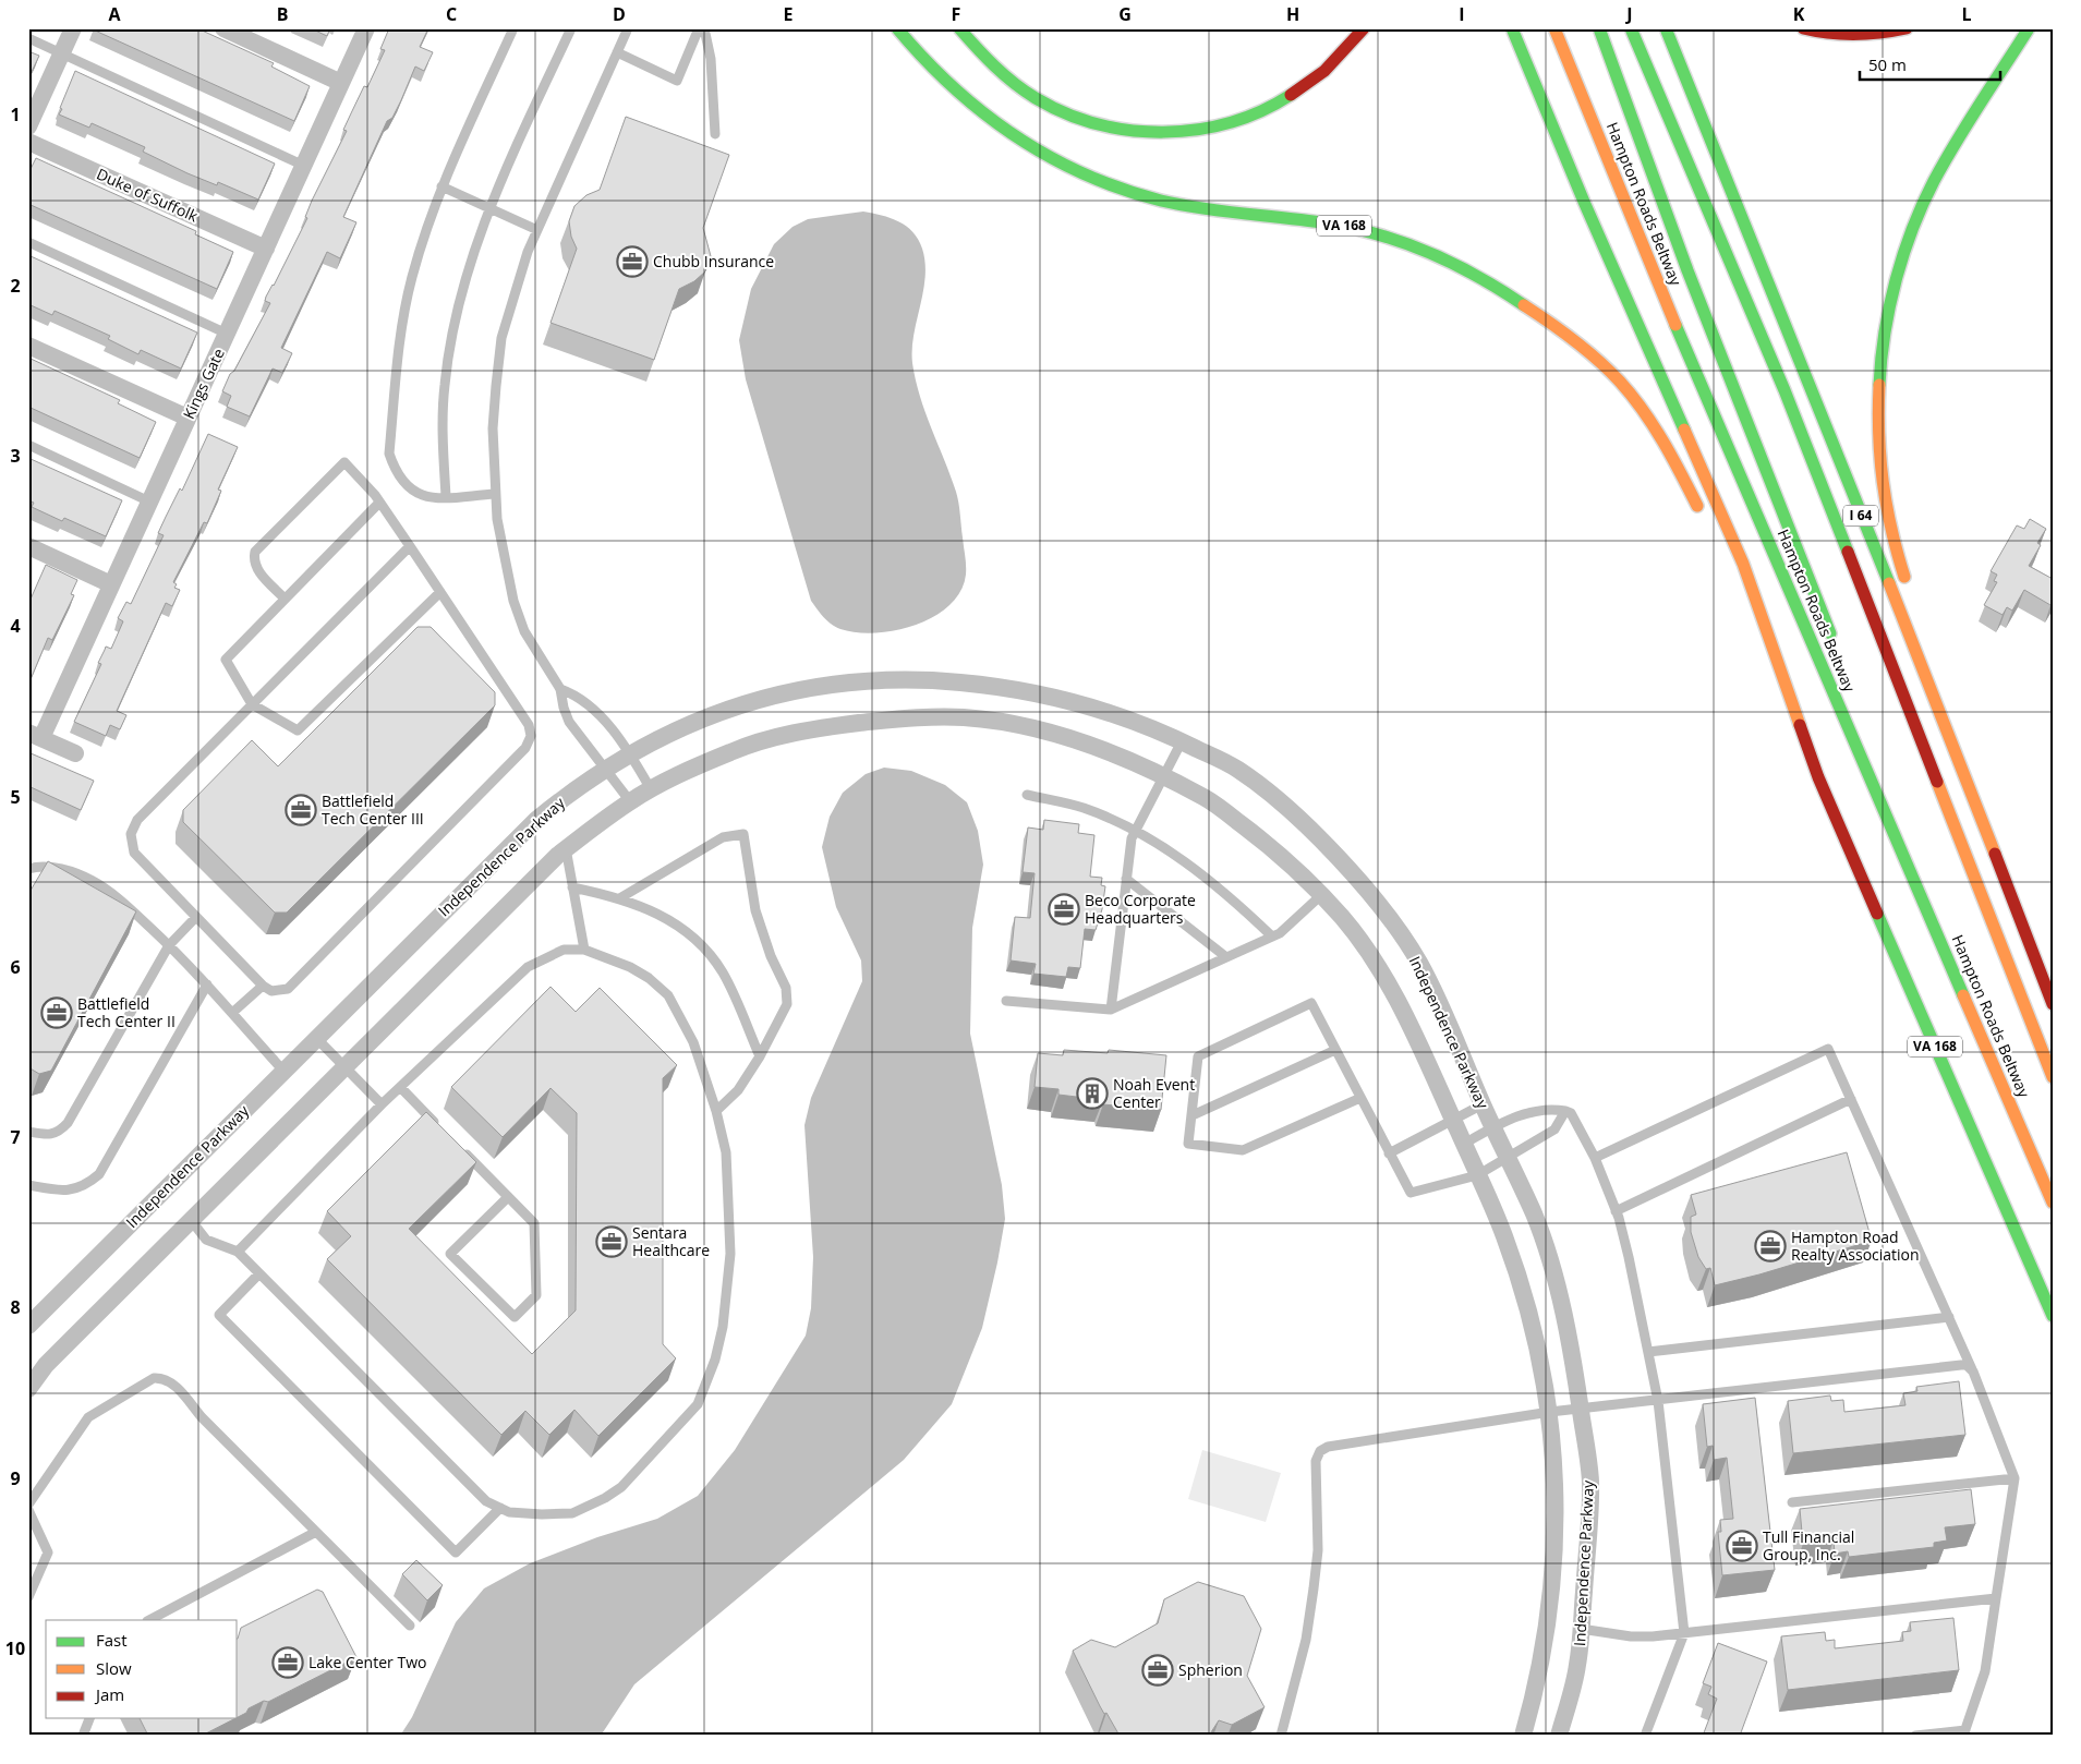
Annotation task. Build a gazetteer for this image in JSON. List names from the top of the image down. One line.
{"streets":{"highway":["Hampton Roads Beltway","VA 168","I 64"],"street":["Duke of Suffolk","Kings Gate","Independence Parkway"]},"crossings":[["Duke of Suffolk","Kings Gate"]],"places":{"office":["Chubb Insurance","Battlefield Tech Center III","Beco Corporate Headquarters","Battlefield Tech Center II","Sentara Healthcare","Hampton Road Realty Association","Tull Financial Group, Inc.","Lake Center Two","Spherion"],"building":["Noah Event Center"]},"legend":["Fast","Slow","Jam"],"scale_bar":"50 m","grid":{"columns":["A","B","C","D","E","F","G","H","I","J","K","L"],"rows":["1","2","3","4","5","6","7","8","9","10"]}}
